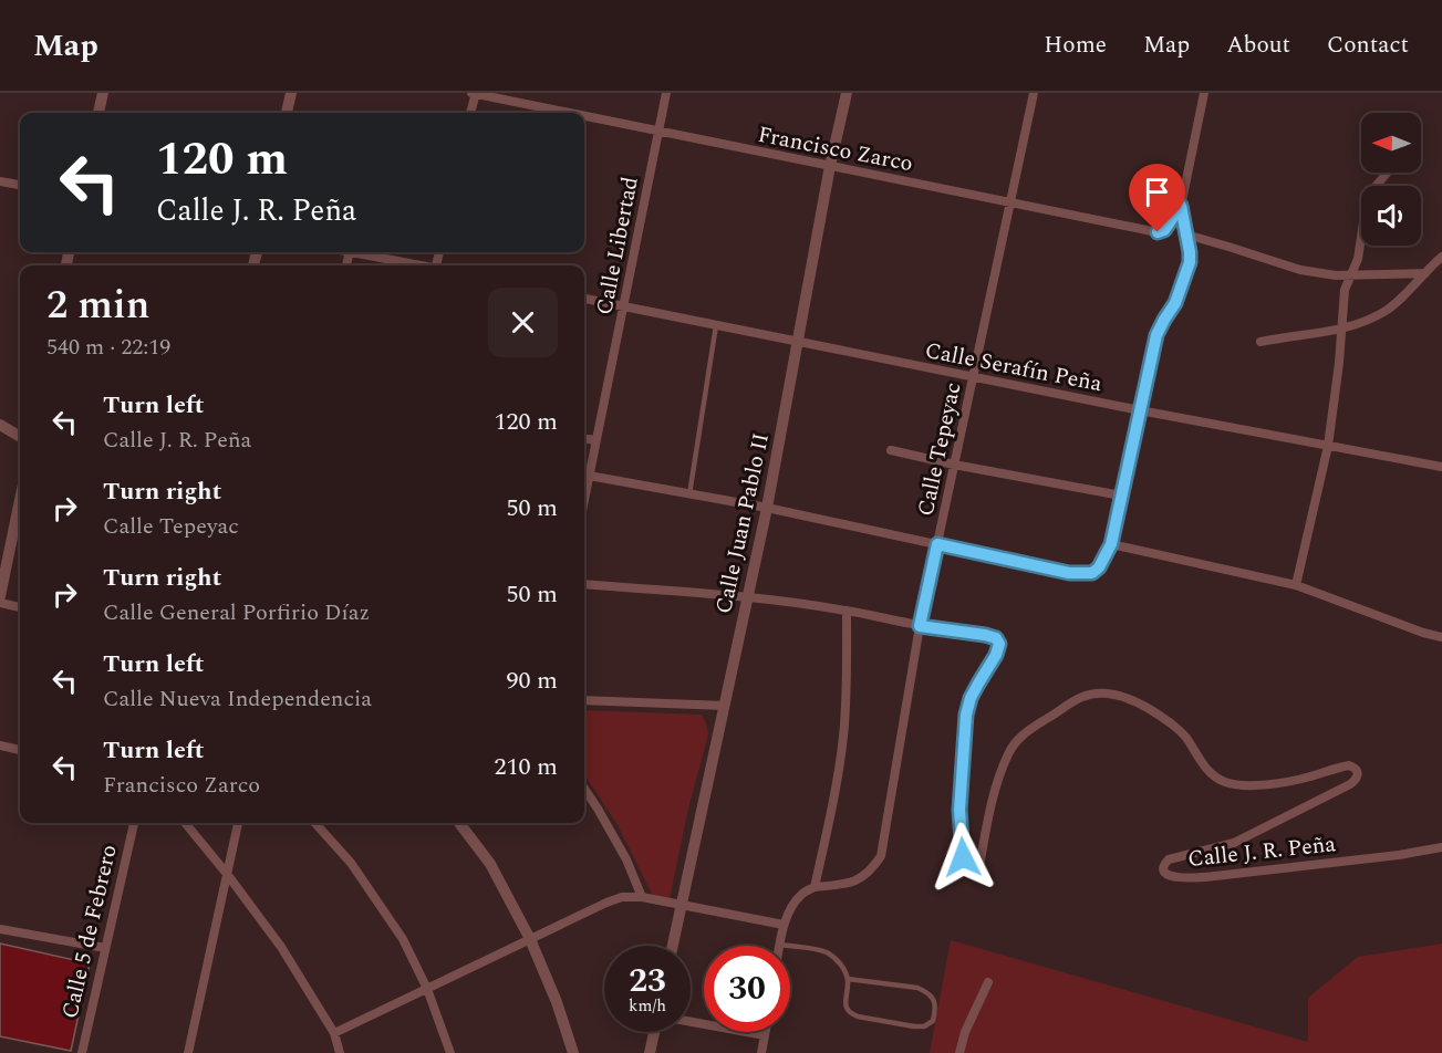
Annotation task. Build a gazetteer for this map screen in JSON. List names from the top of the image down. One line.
{"streets":{"street":["Francisco Zarco","Calle Libertad","Calle Serafín Peña","Calle Tepeyac","Calle Juan Pablo II","Calle J. R. Peña","Calle 5 de Febrero"]},"crossings":[["Francisco Zarco","Calle Libertad"],["Francisco Zarco","Calle Tepeyac"],["Francisco Zarco","Calle Juan Pablo II"],["Calle Libertad","Calle Serafín Peña"],["Calle Serafín Peña","Calle Tepeyac"],["Calle Serafín Peña","Calle Juan Pablo II"],["Calle Tepeyac","Calle J. R. Peña"],["Calle Juan Pablo II","Calle J. R. Peña"]],"north":"left","page":{"header":"Map","nav":["Home","Map","About","Contact"],"turn":["120 m","Calle J. R. Peña"],"heading":["2 min","540 m · 22:19"],"list":[{"name":"Turn left","note":"Calle J. R. Peña","value":"120 m"},{"name":"Turn right","note":"Calle Tepeyac","value":"50 m"},{"name":"Turn right","note":"Calle General Porfirio Díaz","value":"50 m"},{"name":"Turn left","note":"Calle Nueva Independencia","value":"90 m"},{"name":"Turn left","note":"Francisco Zarco","value":"210 m"}],"speed":"23 km/h","limit":"30"}}
